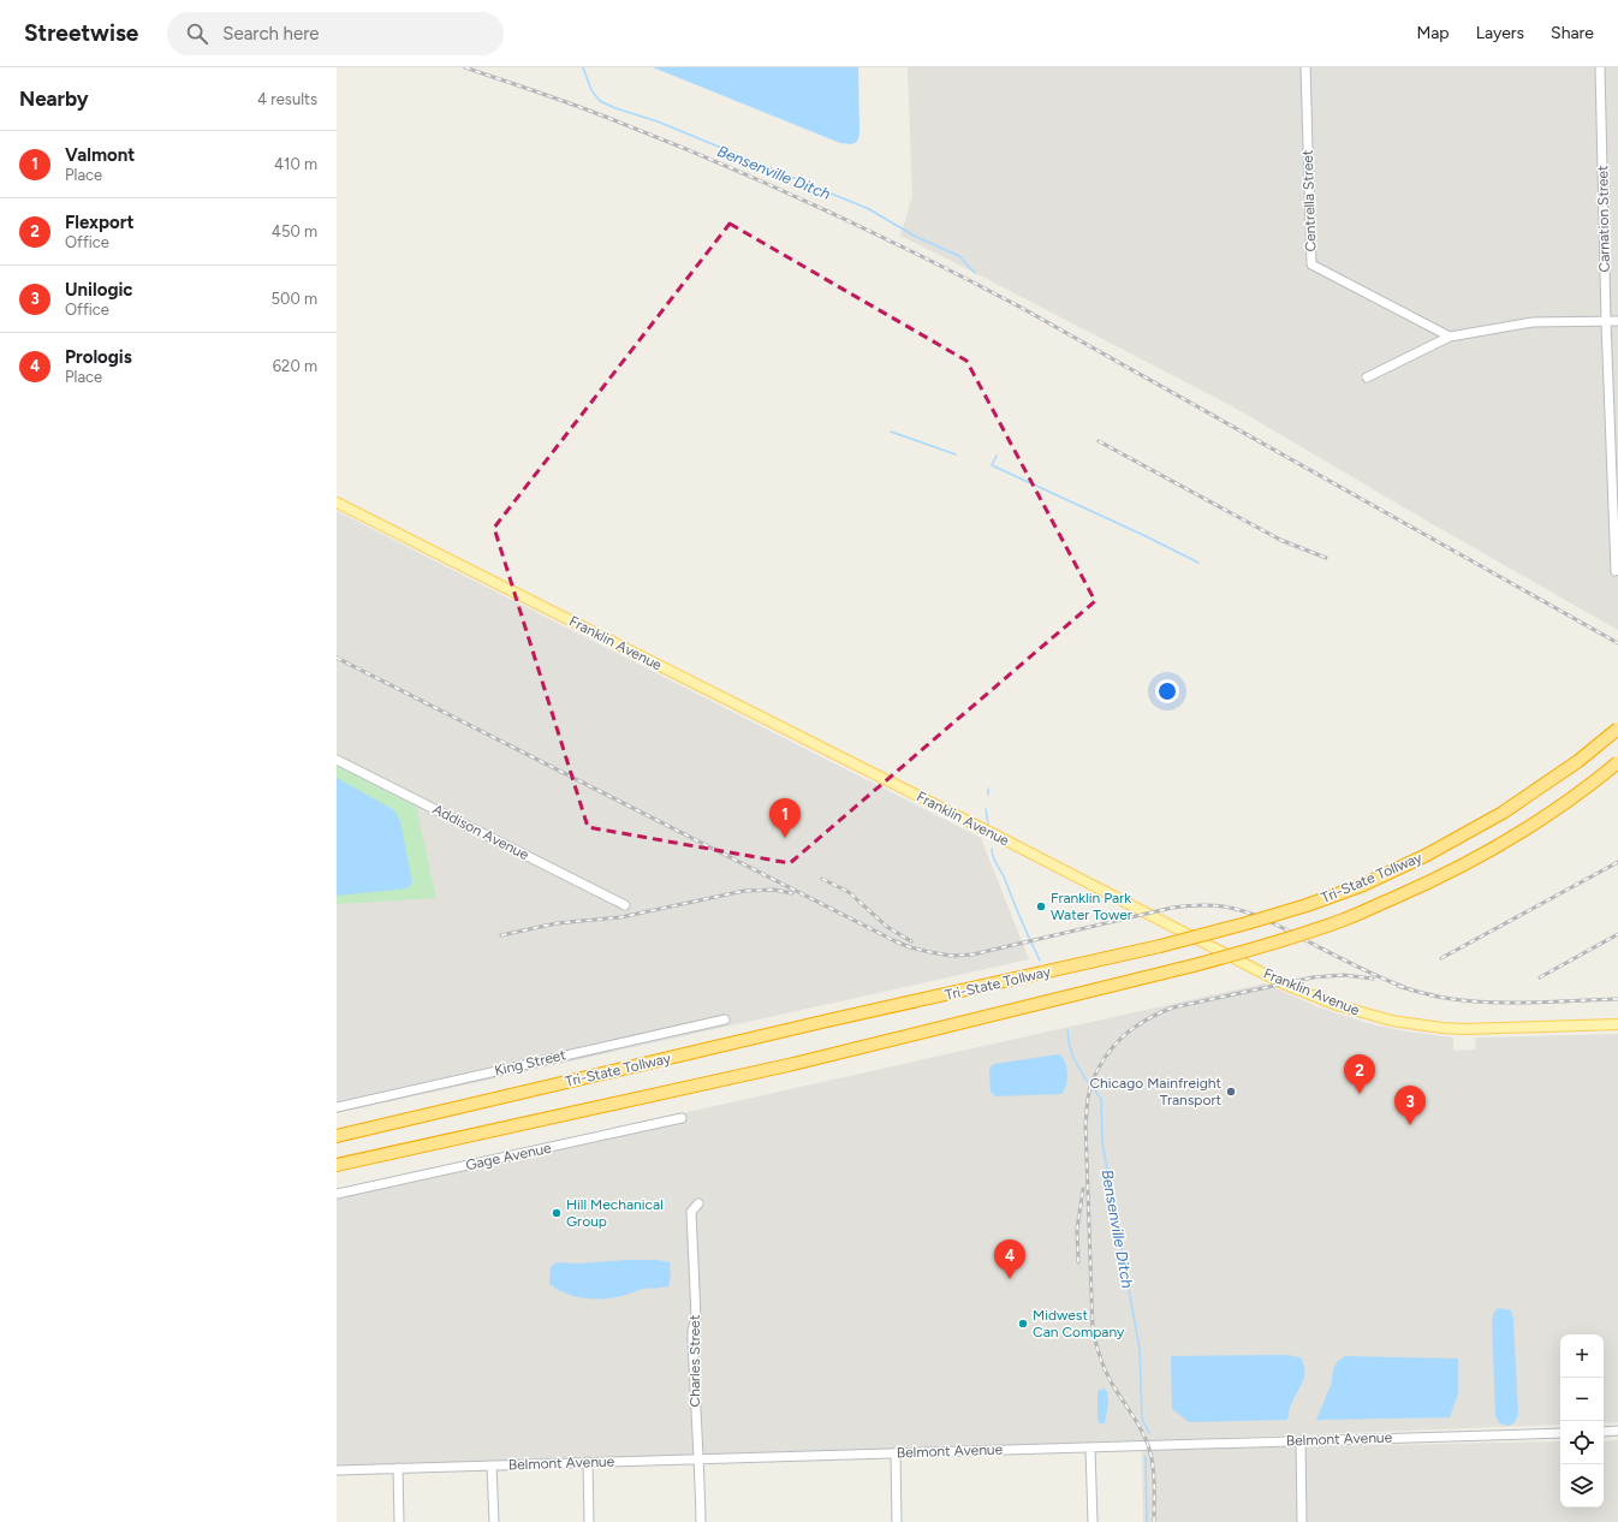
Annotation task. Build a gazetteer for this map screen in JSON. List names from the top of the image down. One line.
{"streets":{"highway":["Tri-State Tollway"],"main road":["Franklin Avenue"],"street":["Centrella Street","Carnation Street","Addison Avenue","King Street","Gage Avenue","Charles Street","Belmont Avenue"]},"crossings":[["Charles Street","Belmont Avenue"]],"water":["Bensenville Ditch"],"places":["Franklin Park Water Tower","Chicago Mainfreight Transport","Hill Mechanical Group","Midwest Can Company"],"page":{"header":"Streetwise","search":"Search here","nav":["Map","Layers","Share"],"heading":["Nearby","4 results"],"list":[{"mark":"1","name":"Valmont","note":"Place","value":"410 m"},{"mark":"2","name":"Flexport","note":"Office","value":"450 m"},{"mark":"3","name":"Unilogic","note":"Office","value":"500 m"},{"mark":"4","name":"Prologis","note":"Place","value":"620 m"}],"pins":["1","2","3","4"],"map_buttons":["+","−"]}}
